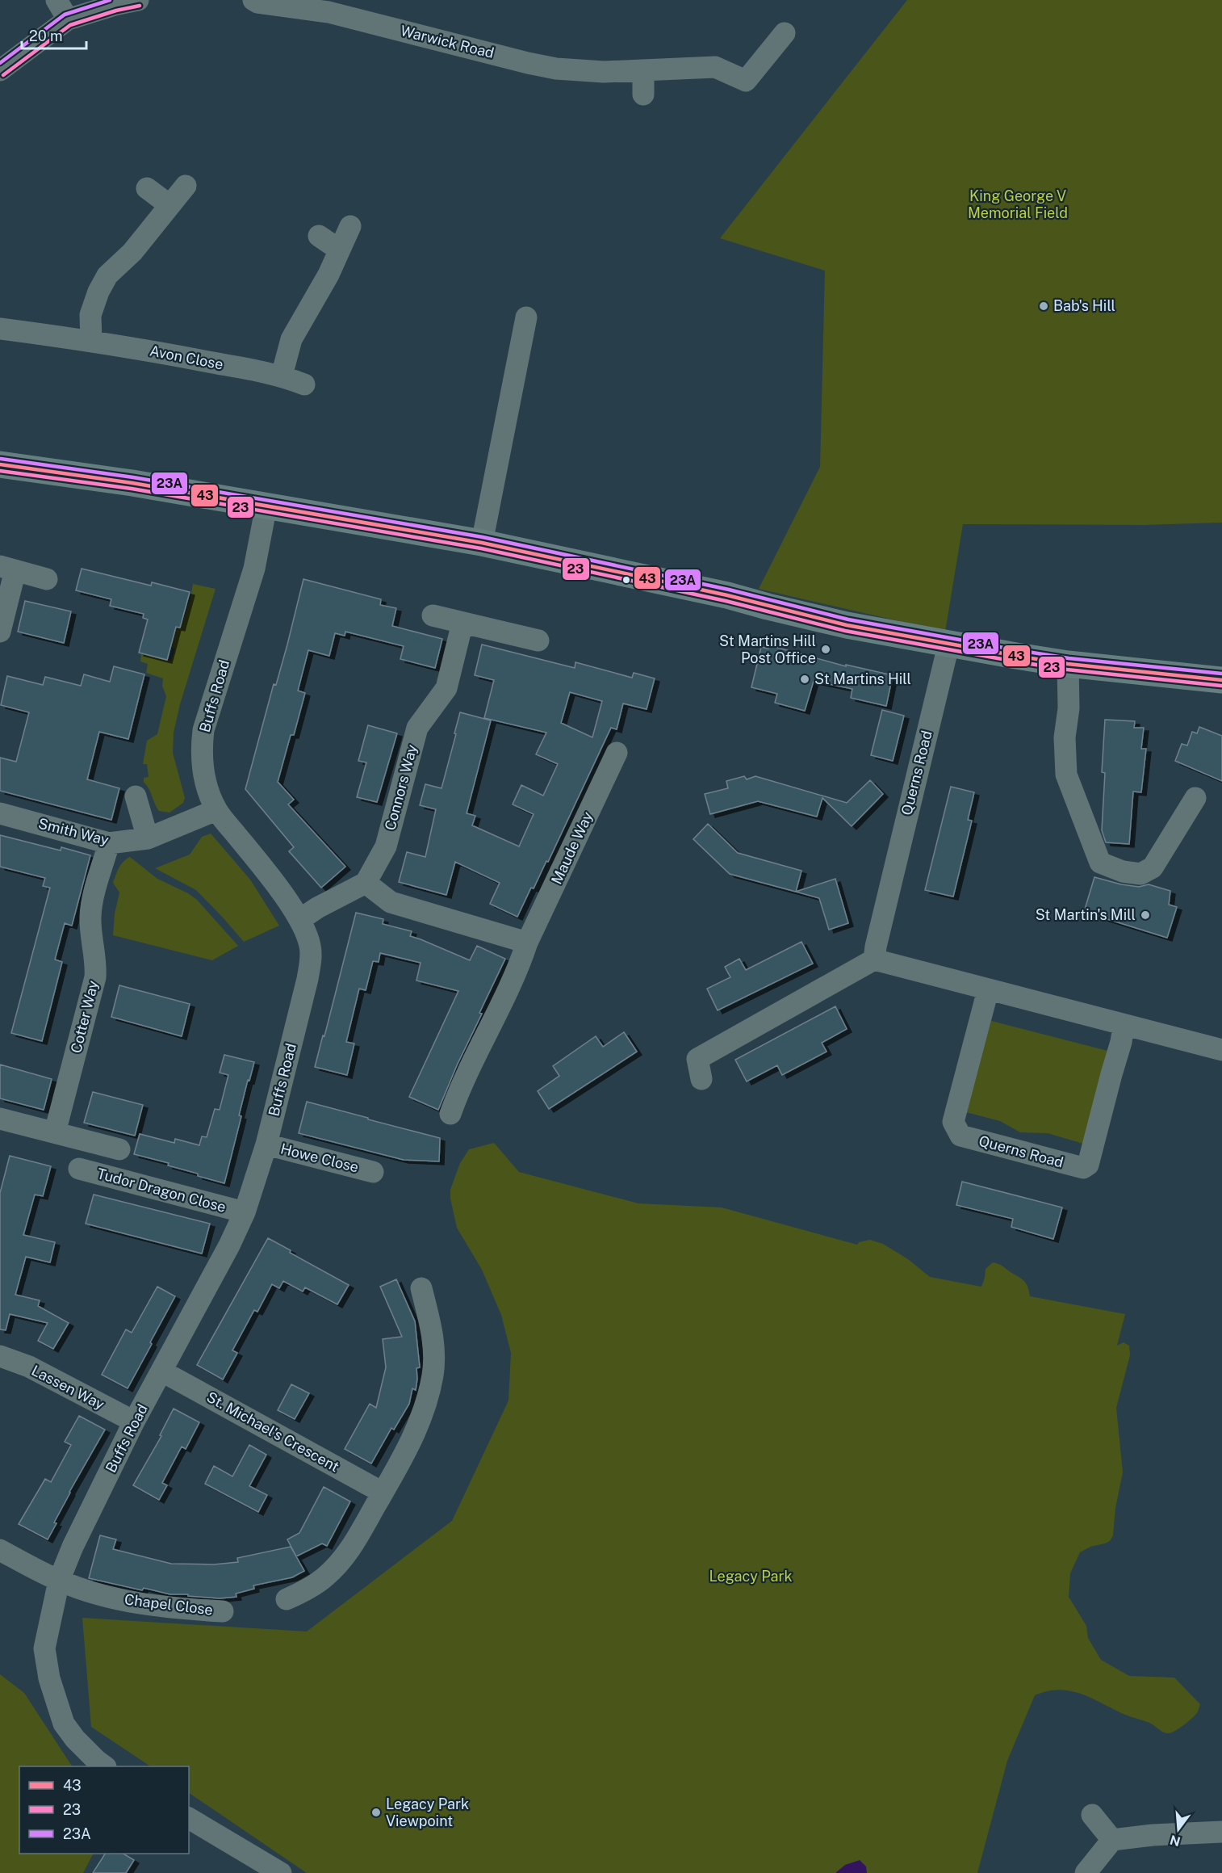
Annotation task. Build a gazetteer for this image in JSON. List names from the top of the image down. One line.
{"streets":{"street":["Warwick Road","Avon Close","Buffs Road","Querns Road","Connors Way","Smith Way","Maude Way","Cotter Way","Howe Close","Tudor Dragon Close","Lassen Way","St. Michael's Crescent","Chapel Close"]},"crossings":[["Buffs Road","Smith Way"],["Buffs Road","Howe Close"],["Buffs Road","Tudor Dragon Close"],["Buffs Road","Lassen Way"],["Buffs Road","St. Michael's Crescent"],["Buffs Road","Chapel Close"],["Smith Way","Cotter Way"]],"parks":["King George V Memorial Field","Legacy Park"],"places":["Bab's Hill","St Martins Hill Post Office","St Martins Hill","St Martin's Mill","Legacy Park Viewpoint"],"lines":["transit line 23A","transit line 23","transit line 43"],"legend":["43","23","23A"],"scale_bar":"20 m","north":"bottom"}
